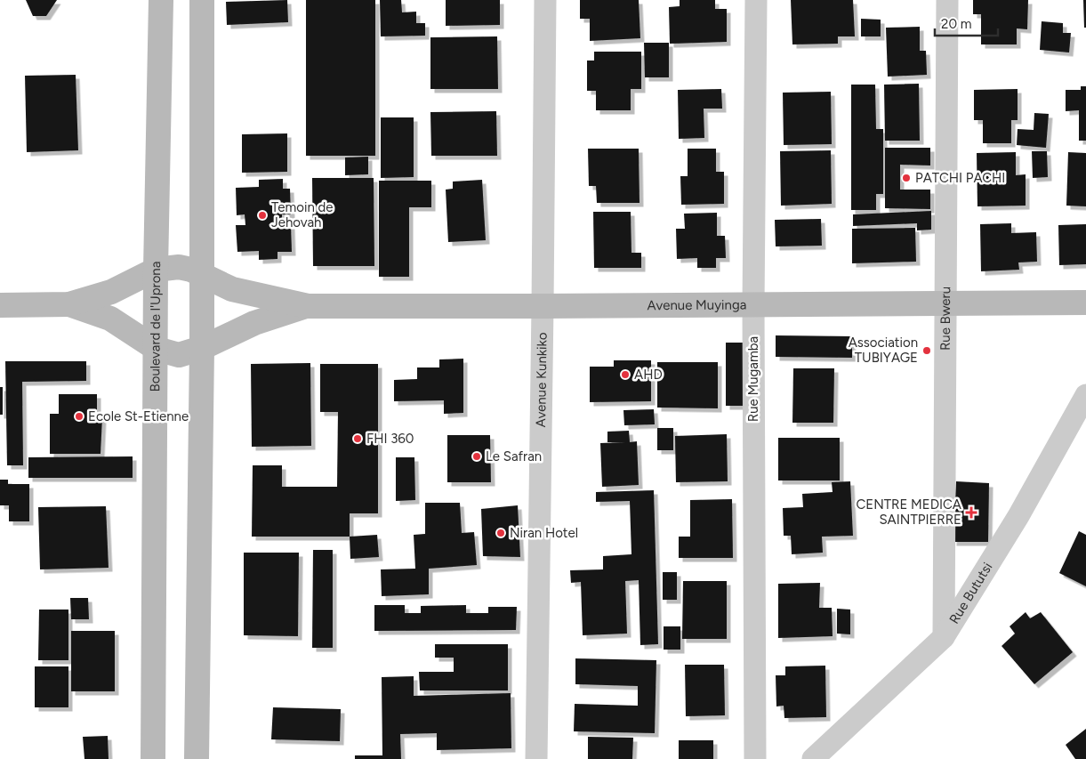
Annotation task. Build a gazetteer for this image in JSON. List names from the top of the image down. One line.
{"streets":{"street":["Avenue Muyinga","Rue Bweru","Boulevard de l'Uprona","Rue Mugamba","Avenue Kunkiko","Rue Bututsi"]},"crossings":[["Avenue Muyinga","Rue Bweru"],["Avenue Muyinga","Boulevard de l'Uprona"],["Avenue Muyinga","Rue Mugamba"],["Avenue Muyinga","Avenue Kunkiko"],["Rue Bweru","Rue Bututsi"]],"places":{"other":["PATCHI PACHI","Temoin de Jehovah","Association TUBIYAGE","AHD","Ecole St-Etienne","FHI 360","Le Safran","Niran Hotel"],"health":["CENTRE MEDICA SAINTPIERRE"]},"scale_bar":"20 m"}
